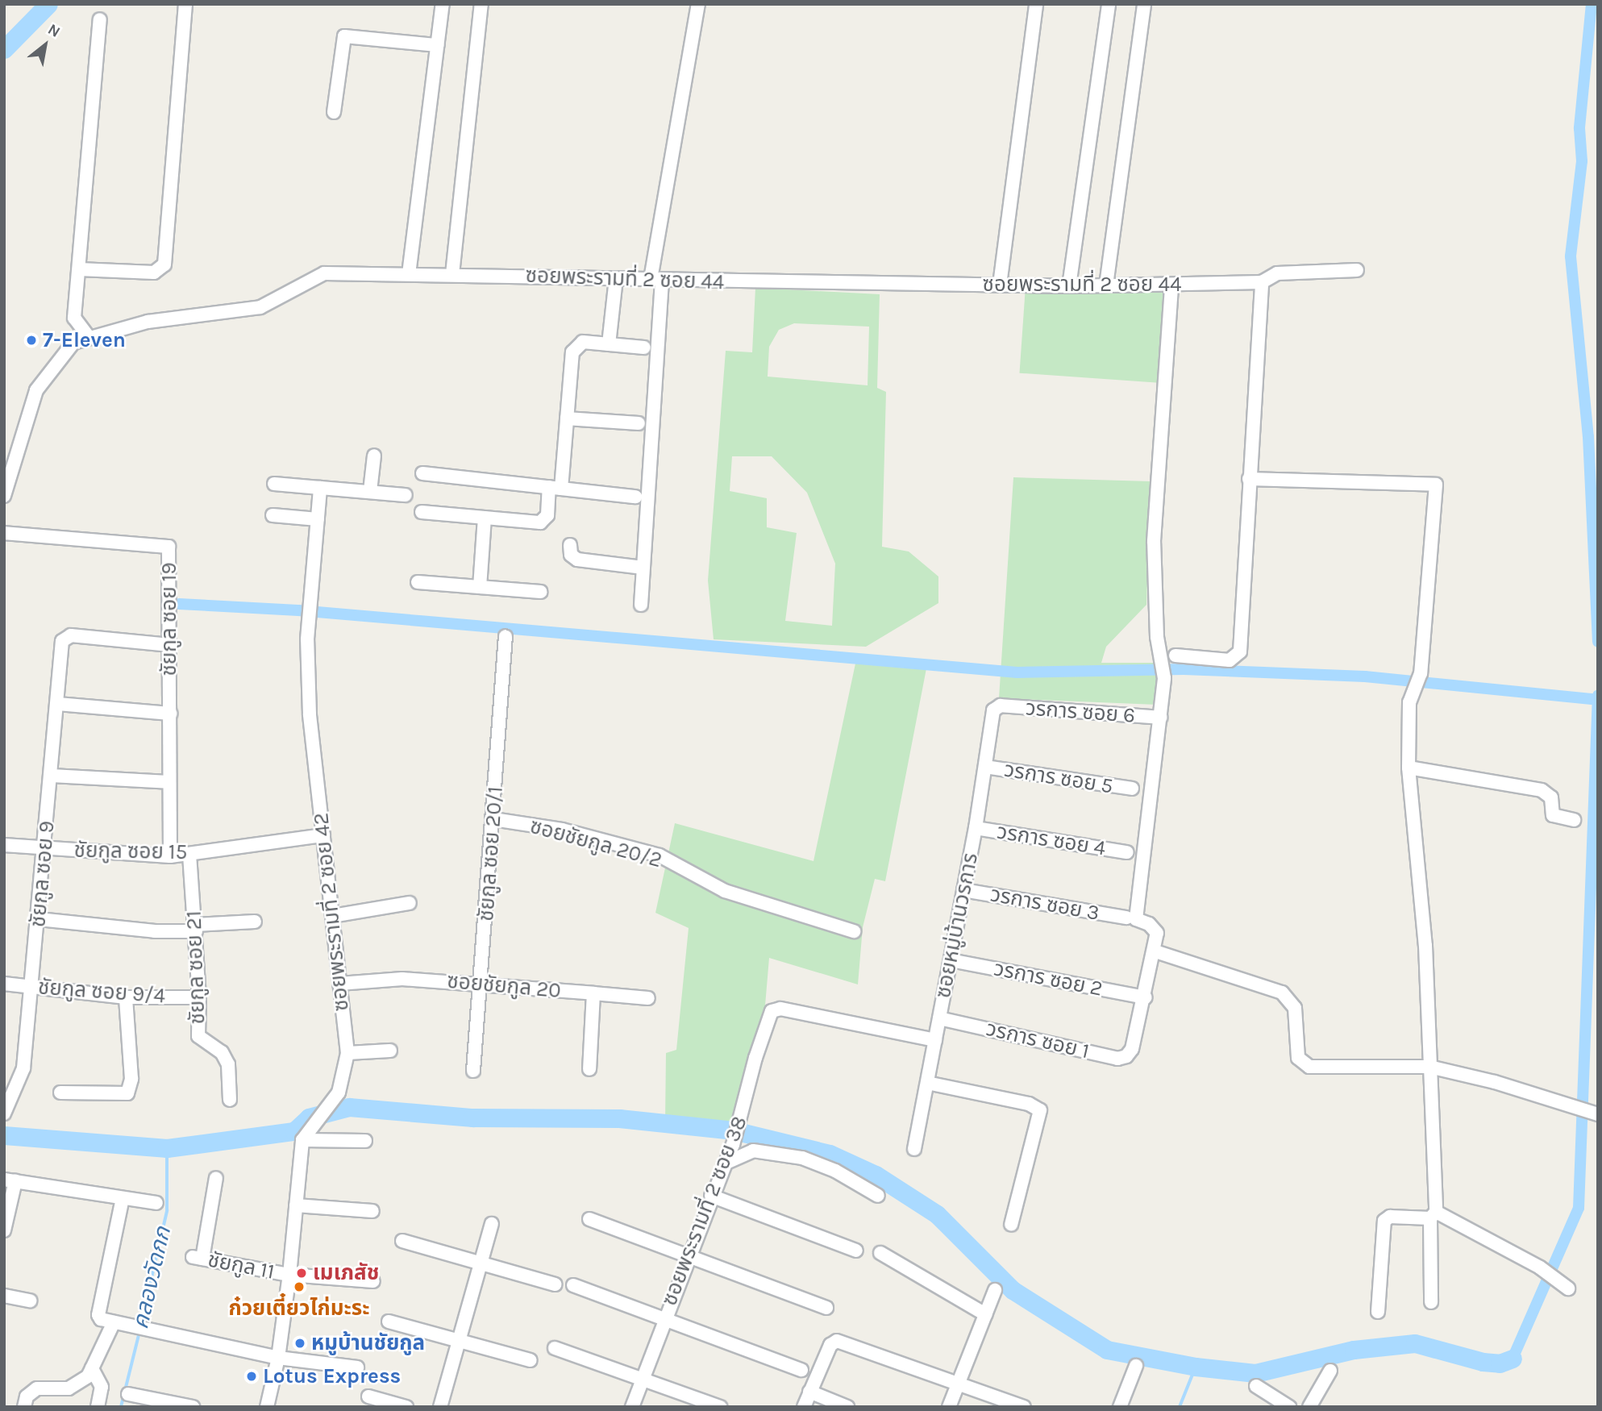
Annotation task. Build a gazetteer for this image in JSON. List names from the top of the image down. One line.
{"streets":{"street":["ซอยพระรามที่ 2 ซอย 44","ชัยกูล ซอย 19","วรการ ซอย 6","วรการ ซอย 5","วรการ ซอย 4","ซอยชัยกูล 20/2","ชัยกูล ซอย 15","ชัยกูล ซอย 20/1","ชัยกูล ซอย 9","วรการ ซอย 3","ซอยพระรามที่ 2 ซอย 42","ซอยหมู่บ้านวรการ","ชัยกูล ซอย 21","วรการ ซอย 2","ซอยชัยกูล 20","ชัยกูล ซอย 9/4","วรการ ซอย 1","ซอยพระรามที่ 2 ซอย 38","ชัยกูล 11"]},"crossings":[["ชัยกูล ซอย 19","ชัยกูล ซอย 15"],["ชัยกูล ซอย 19","ชัยกูล ซอย 9"],["วรการ ซอย 6","ซอยหมู่บ้านวรการ"],["วรการ ซอย 5","ซอยหมู่บ้านวรการ"],["วรการ ซอย 4","ซอยหมู่บ้านวรการ"],["ซอยชัยกูล 20/2","ชัยกูล ซอย 20/1"],["ชัยกูล ซอย 15","ชัยกูล ซอย 9"],["ชัยกูล ซอย 15","ซอยพระรามที่ 2 ซอย 42"],["ชัยกูล ซอย 15","ชัยกูล ซอย 21"],["ชัยกูล ซอย 20/1","ซอยชัยกูล 20"],["ชัยกูล ซอย 9","ชัยกูล ซอย 9/4"],["วรการ ซอย 3","ซอยหมู่บ้านวรการ"],["ซอยพระรามที่ 2 ซอย 42","ซอยชัยกูล 20"],["ซอยพระรามที่ 2 ซอย 42","ชัยกูล 11"],["ซอยหมู่บ้านวรการ","วรการ ซอย 2"],["ซอยหมู่บ้านวรการ","วรการ ซอย 1"],["ซอยหมู่บ้านวรการ","ซอยพระรามที่ 2 ซอย 38"],["ชัยกูล ซอย 21","ชัยกูล ซอย 9/4"],["วรการ ซอย 2","วรการ ซอย 1"]],"water":["คลองวัดกก"],"places":["7-Eleven","เมเภสัช","ก๋วยเตี๋ยวไก่มะระ","หมูบ้านชัยกูล","Lotus Express"],"north":"top right"}
